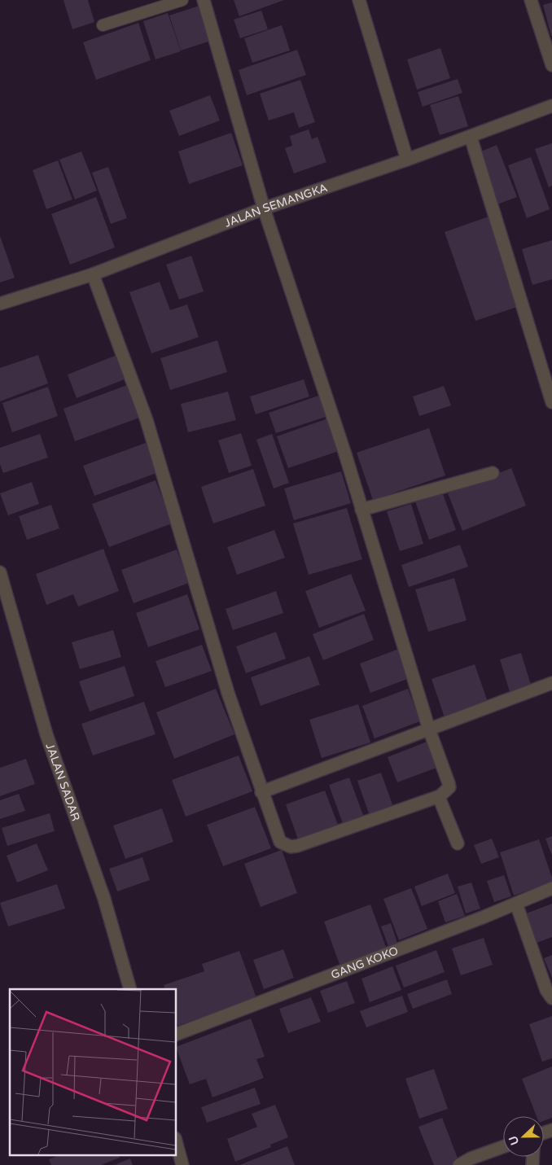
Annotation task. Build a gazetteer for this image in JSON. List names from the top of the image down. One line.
{"streets":{"street":["JALAN SEMANGKA","JALAN SADAR","GANG KOKO"]},"north":"left"}
